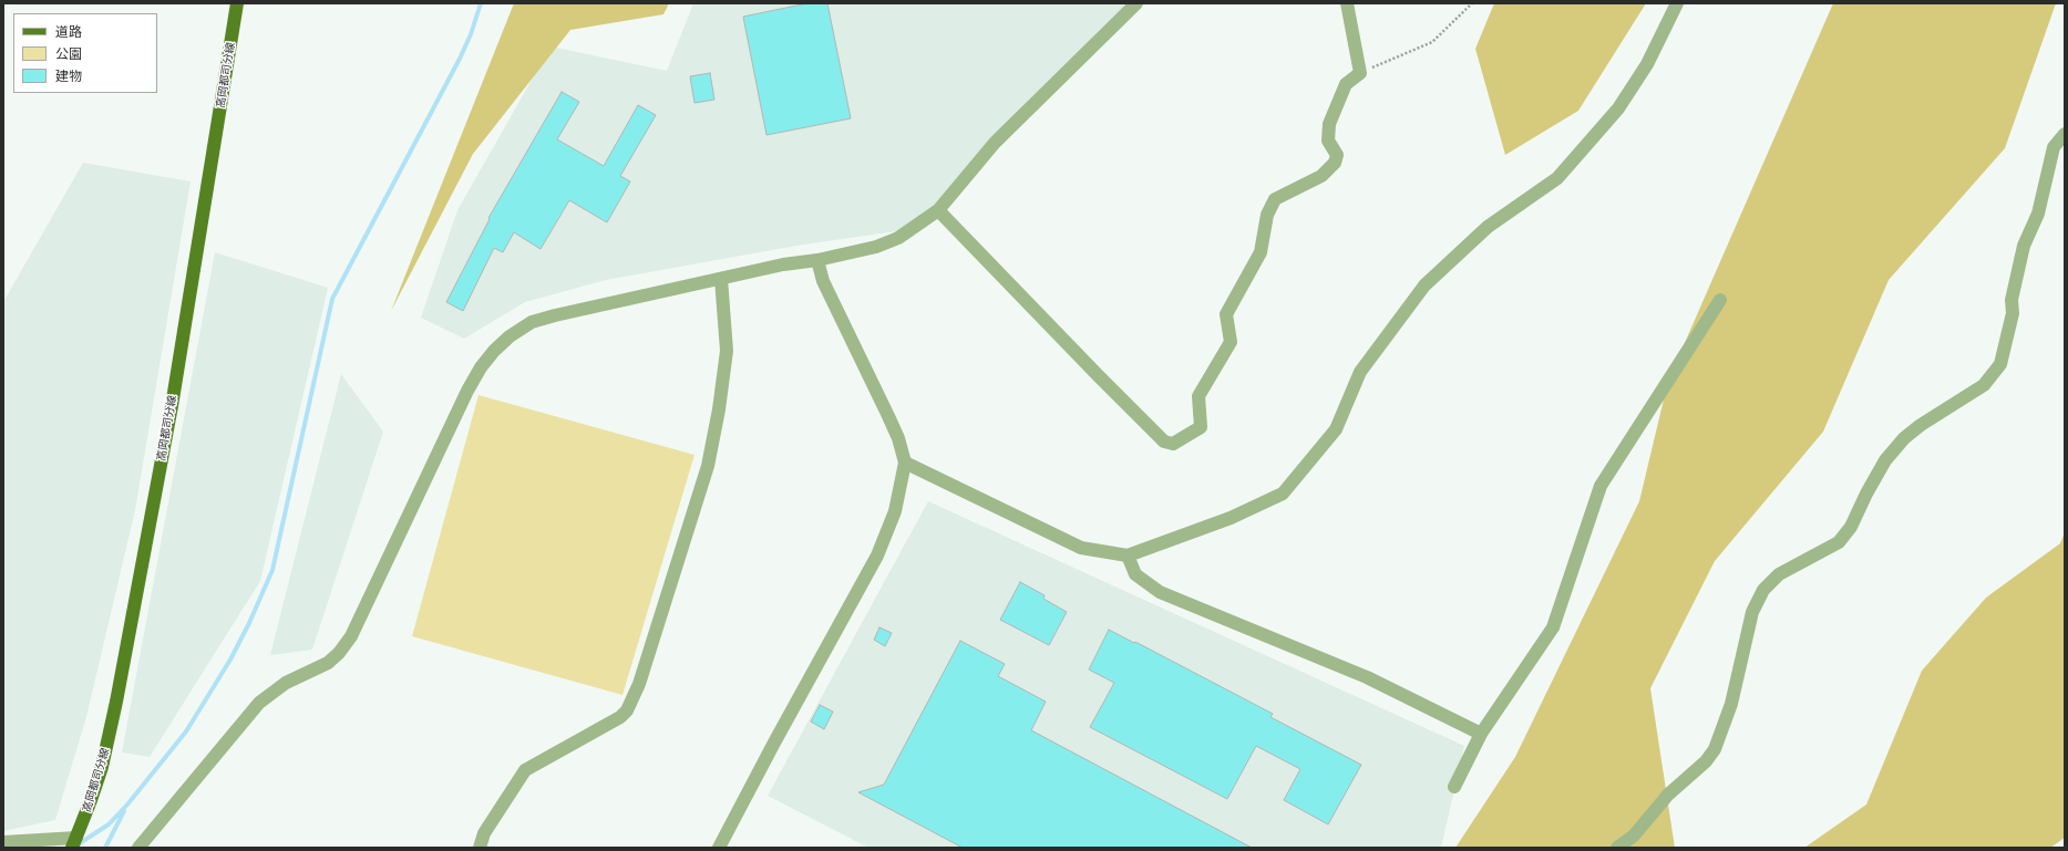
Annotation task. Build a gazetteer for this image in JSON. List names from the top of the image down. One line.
{"streets":{"main road":["高岡都司分線"]},"legend":["道路","公園","建物"]}
